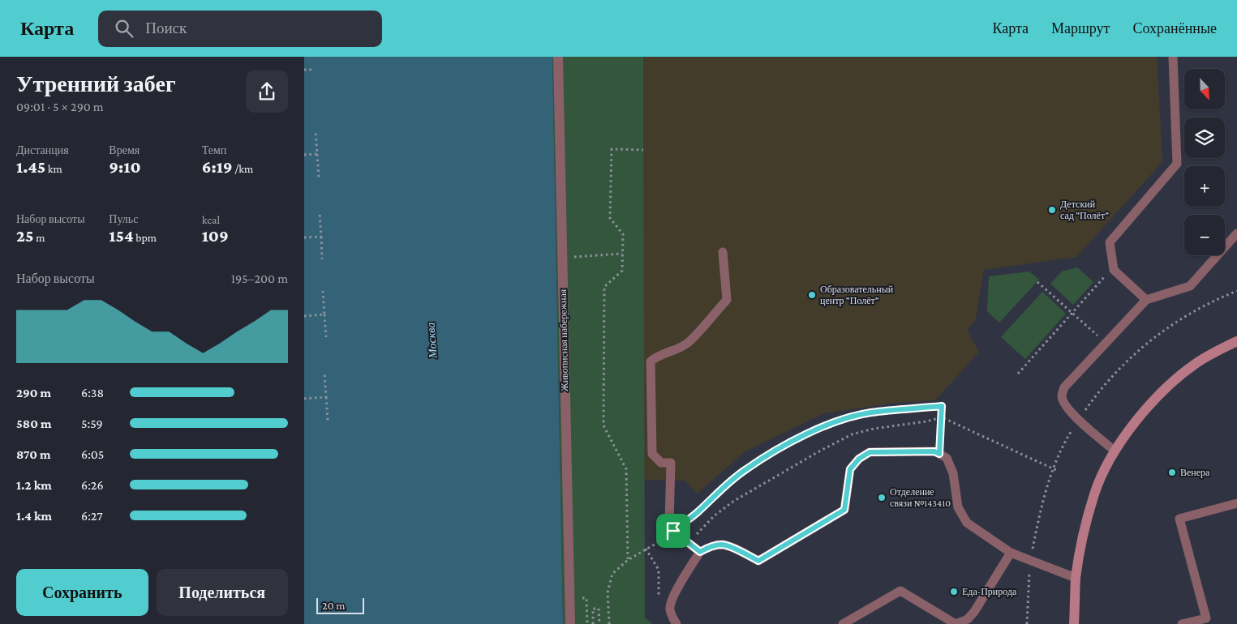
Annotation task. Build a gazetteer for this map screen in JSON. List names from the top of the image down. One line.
{"streets":{"street":["Живописная набережная"]},"water":["Москва"],"places":["Детский сад \"Полёт\"","Образовательный центр \"Полёт\"","Венера","Отделение связи №143410","Еда-Природа"],"scale_bar":"20 m","north":"bottom right","page":{"header":"Карта","search":"Поиск","nav":["Карта","Маршрут","Сохранённые"],"heading":["Утренний забег","09:01 · 5 × 290 m"],"map_buttons":["+","−"],"stats":[["Дистанция","1.45 km"],["Время","9:10"],["Темп","6:19 /km"],["Набор высоты","25 m"],["Пульс","154 bpm"],["kcal","109"]],"chart":["Набор высоты","195–200 m"],"list":[{"name":"290 m","note":"6:38"},{"name":"580 m","note":"5:59"},{"name":"870 m","note":"6:05"},{"name":"1.2 km","note":"6:26"},{"name":"1.4 km","note":"6:27"}],"buttons":["Сохранить","Поделиться"],"scale":"20 m"}}
